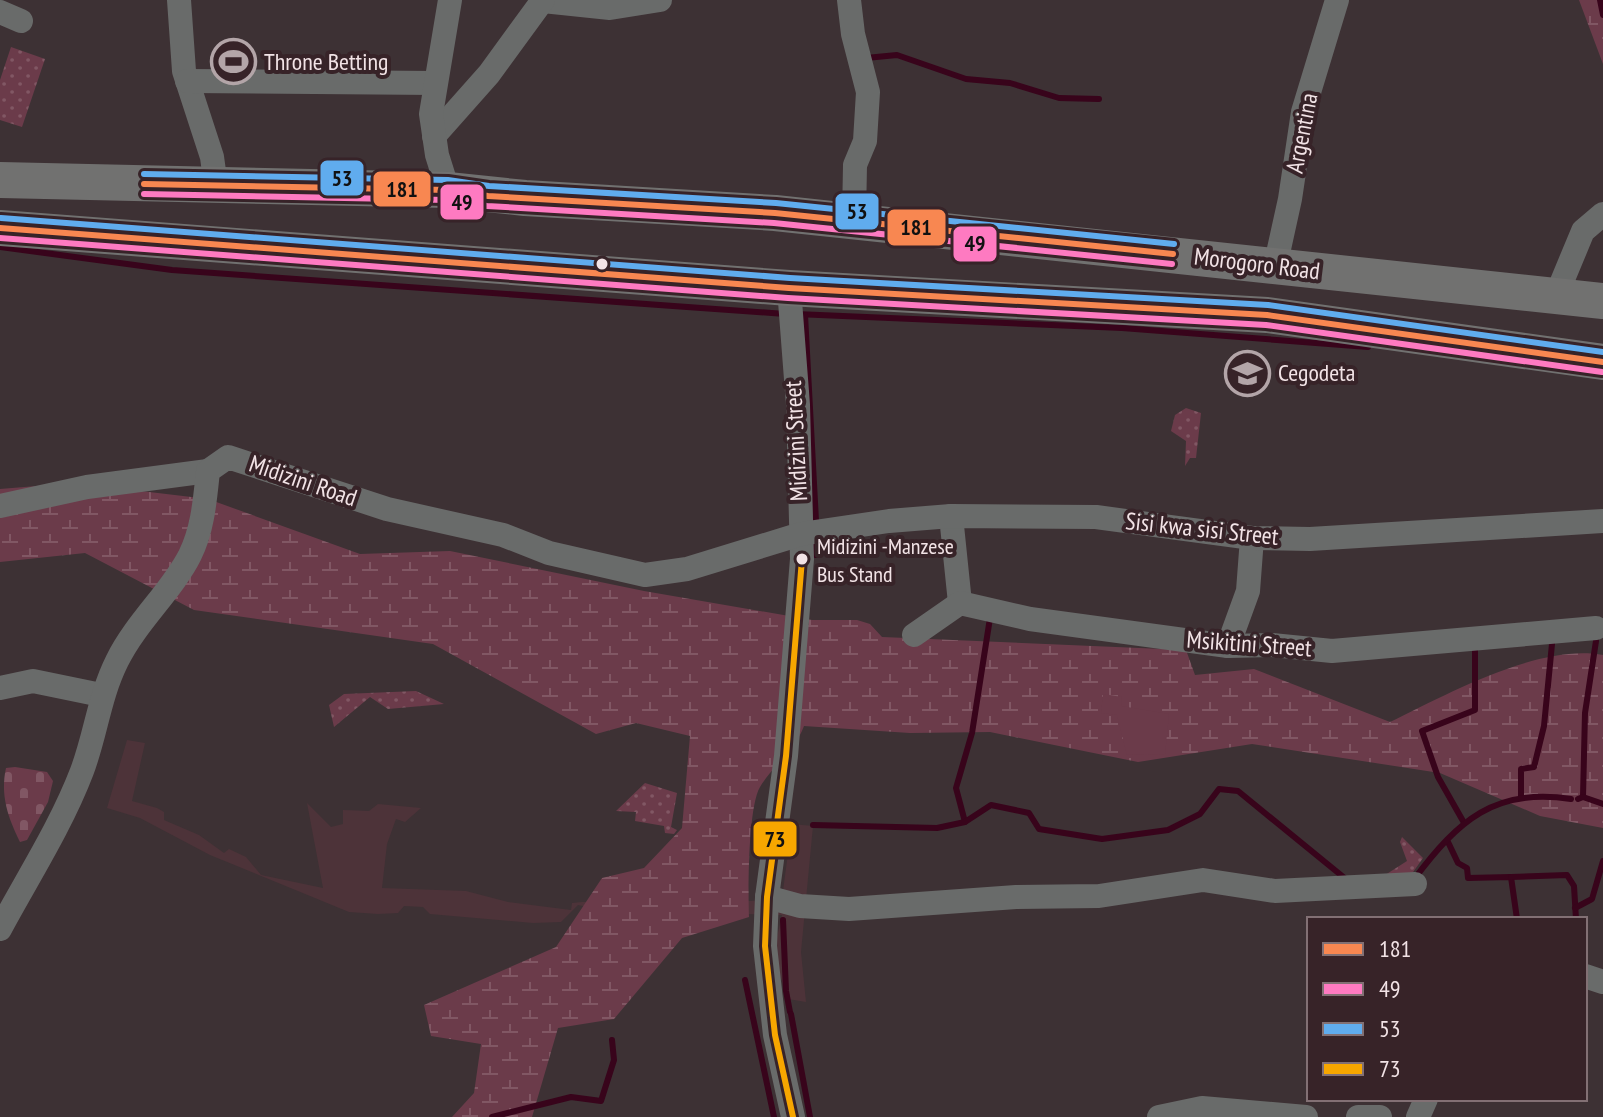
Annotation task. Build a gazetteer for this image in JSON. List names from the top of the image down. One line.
{"streets":{"highway":["Morogoro Road"],"street":["Argentina","Midizini Street","Midizini Road","Sisi kwa sisi Street","Msikitini Street"]},"crossings":[["Argentina","Morogoro Road"],["Morogoro Road","Midizini Street"],["Midizini Street","Midizini Road"],["Midizini Street","Sisi kwa sisi Street"],["Midizini Road","Sisi kwa sisi Street"]],"places":{"sports":["Throne Betting"],"school or university":["Cegodeta"],"other":["Midizini -Manzese Bus Stand"]},"lines":["transit line 53","transit line 181","transit line 49","transit line 73"],"legend":["181","49","53","73"]}
